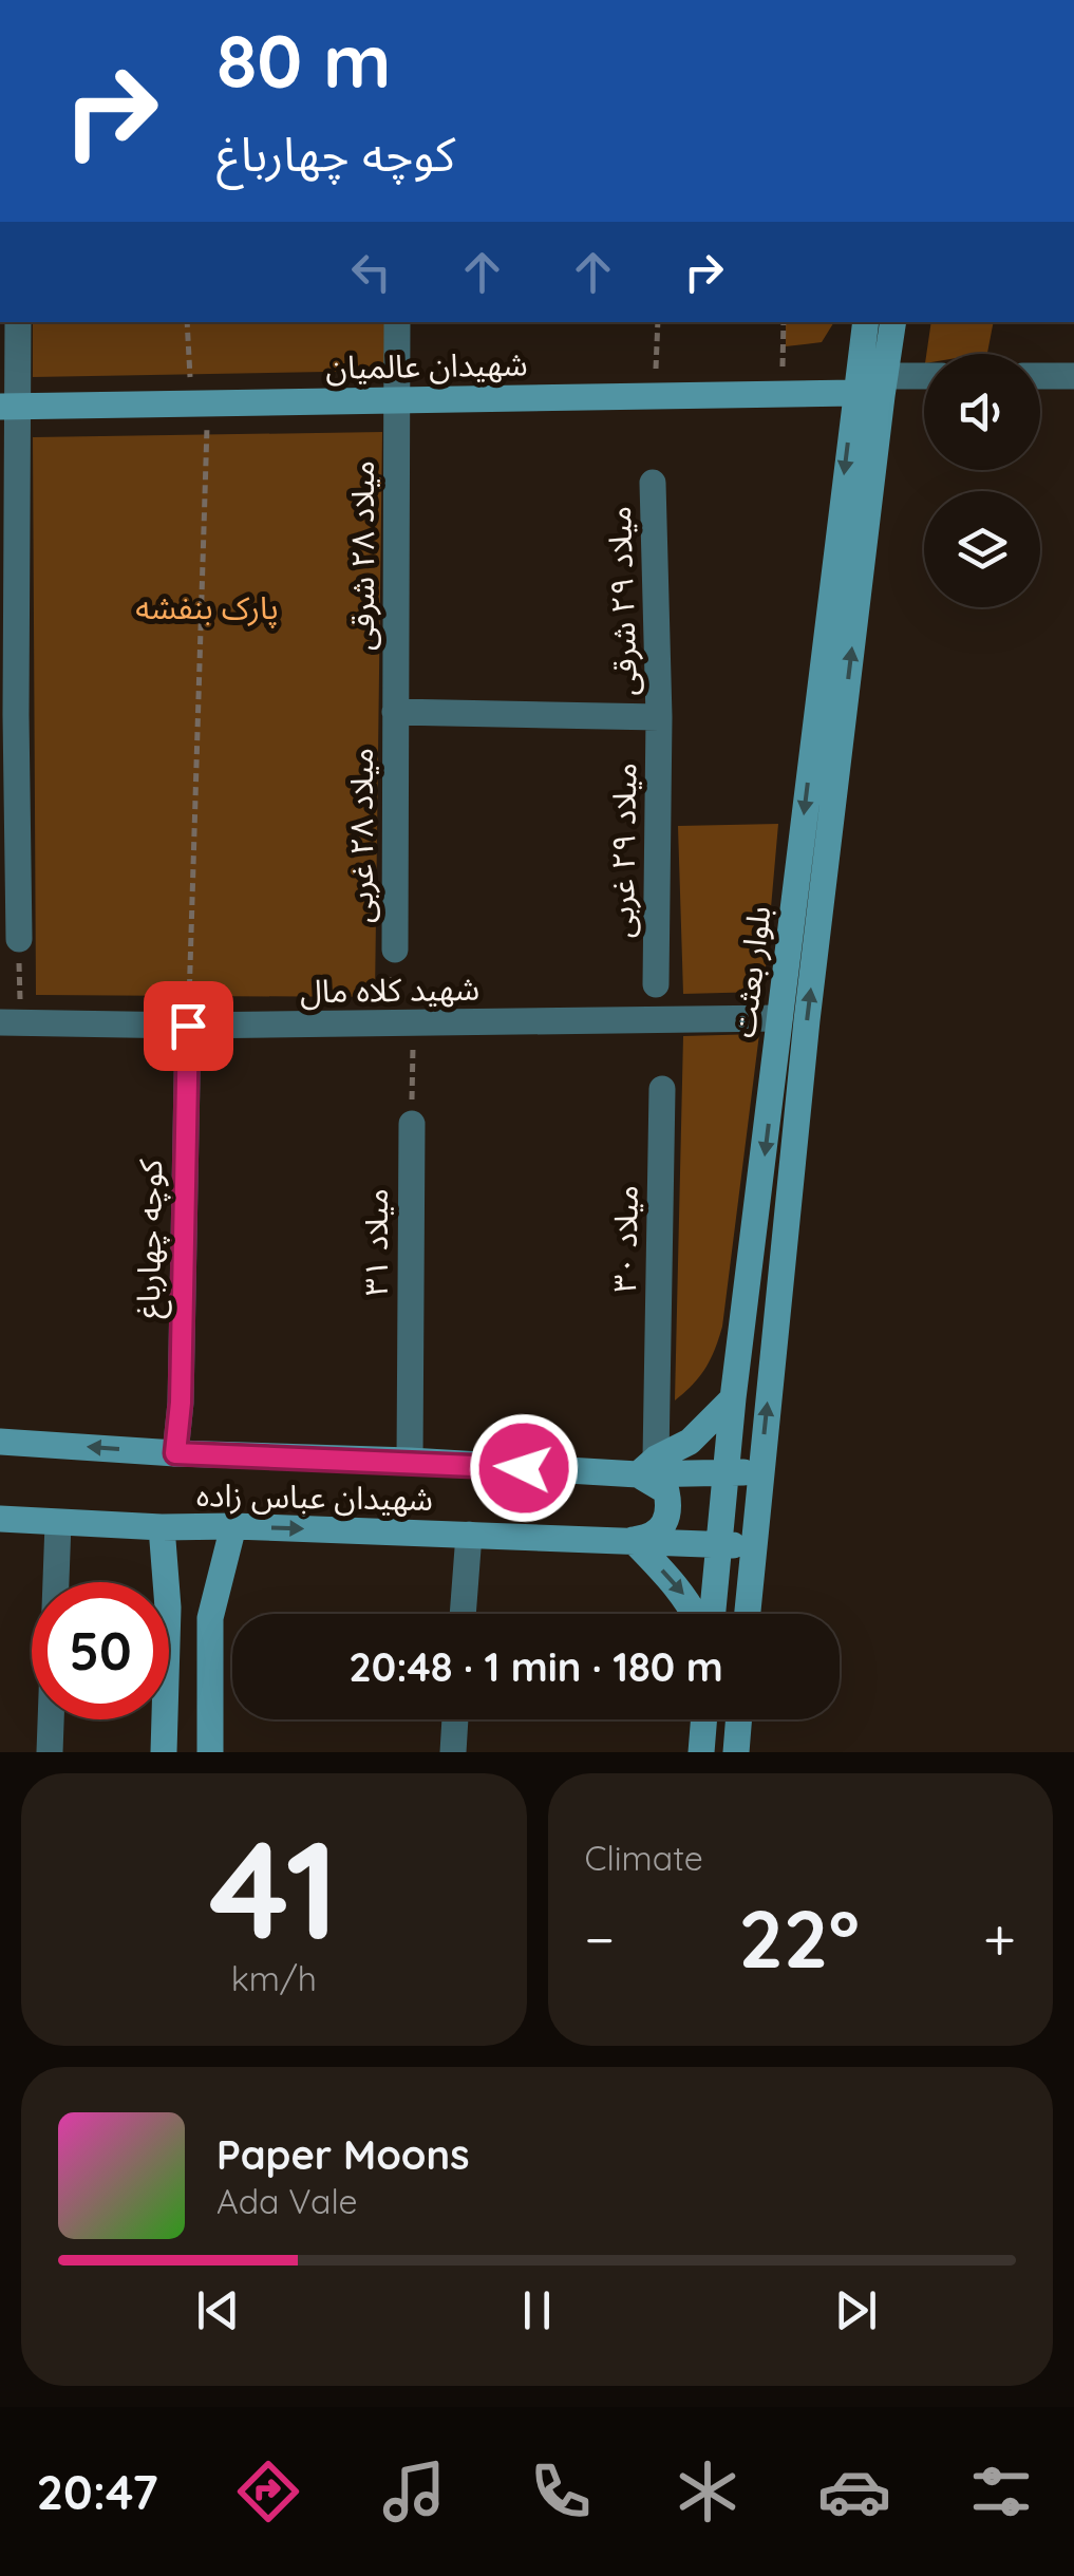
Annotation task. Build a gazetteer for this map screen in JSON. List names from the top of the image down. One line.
{"streets":{"main road":["شهیدان عالمیان","بلوار بعثت","شهیدان عباس زاده"],"street":["میلاد ۲۸ شرقی","میلاد ۲۹ شرقی","میلاد ۲۸ غربی","میلاد ۲۹ غربی","شهید کلاه مال","کوچه چهارباغ","میلاد ۳۰","میلاد ۳۱"]},"crossings":[["شهیدان عالمیان","میلاد ۲۸ شرقی"],["شهیدان عالمیان","بلوار بعثت"],["میلاد ۲۸ شرقی","میلاد ۲۸ غربی"],["میلاد ۲۹ شرقی","میلاد ۲۹ غربی"],["میلاد ۲۸ غربی","شهید کلاه مال"],["بلوار بعثت","شهید کلاه مال"],["بلوار بعثت","شهیدان عباس زاده"],["شهید کلاه مال","کوچه چهارباغ"],["کوچه چهارباغ","شهیدان عباس زاده"],["میلاد ۳۰","شهیدان عباس زاده"],["میلاد ۳۱","شهیدان عباس زاده"]],"parks":["پارک بنفشه"],"page":{"turn":["80 m","کوچه چهارباغ"],"limit":"50","trip":"20:48 · 1 min · 180 m","tile":[["41","km/h"],"Climate"],"heat":["−","22°","+"],"song":["Paper Moons","Ada Vale"],"tabs":"20:47"}}
